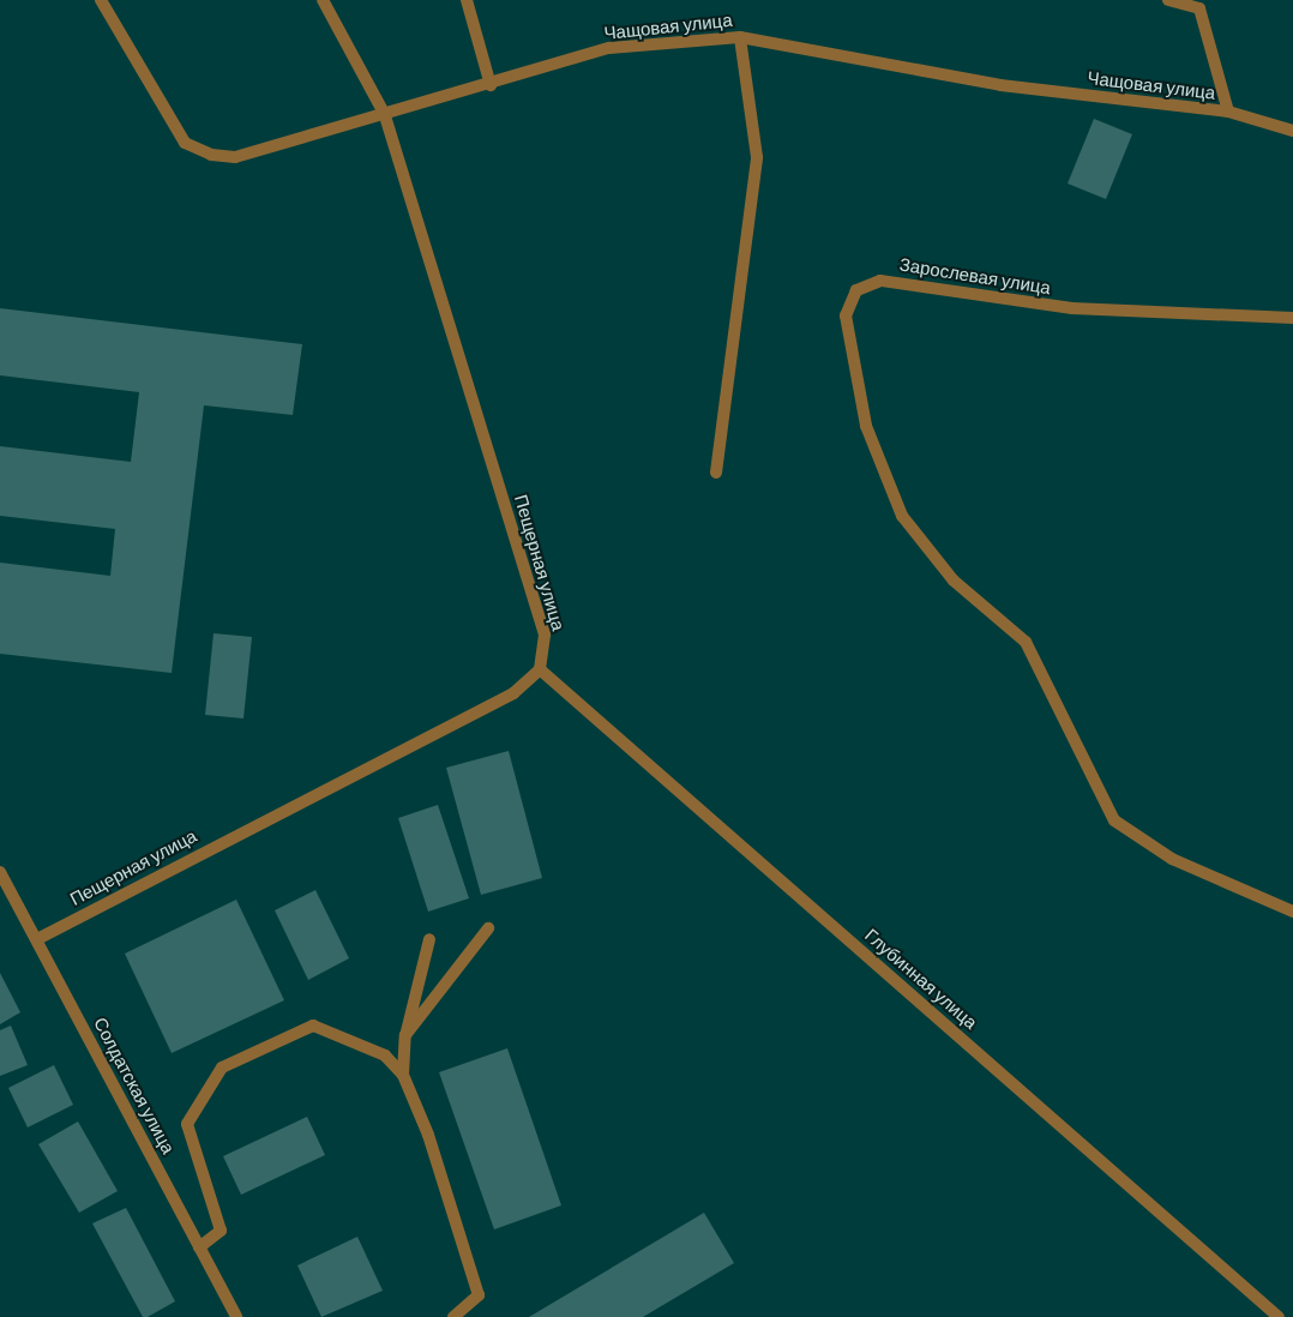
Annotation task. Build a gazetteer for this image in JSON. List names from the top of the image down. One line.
{"streets":{"street":["Чащовая улица","Зарослевая улица","Пещерная улица","Глубинная улица","Солдатская улица"]},"crossings":[["Чащовая улица","Пещерная улица"],["Пещерная улица","Глубинная улица"],["Пещерная улица","Солдатская улица"]]}
